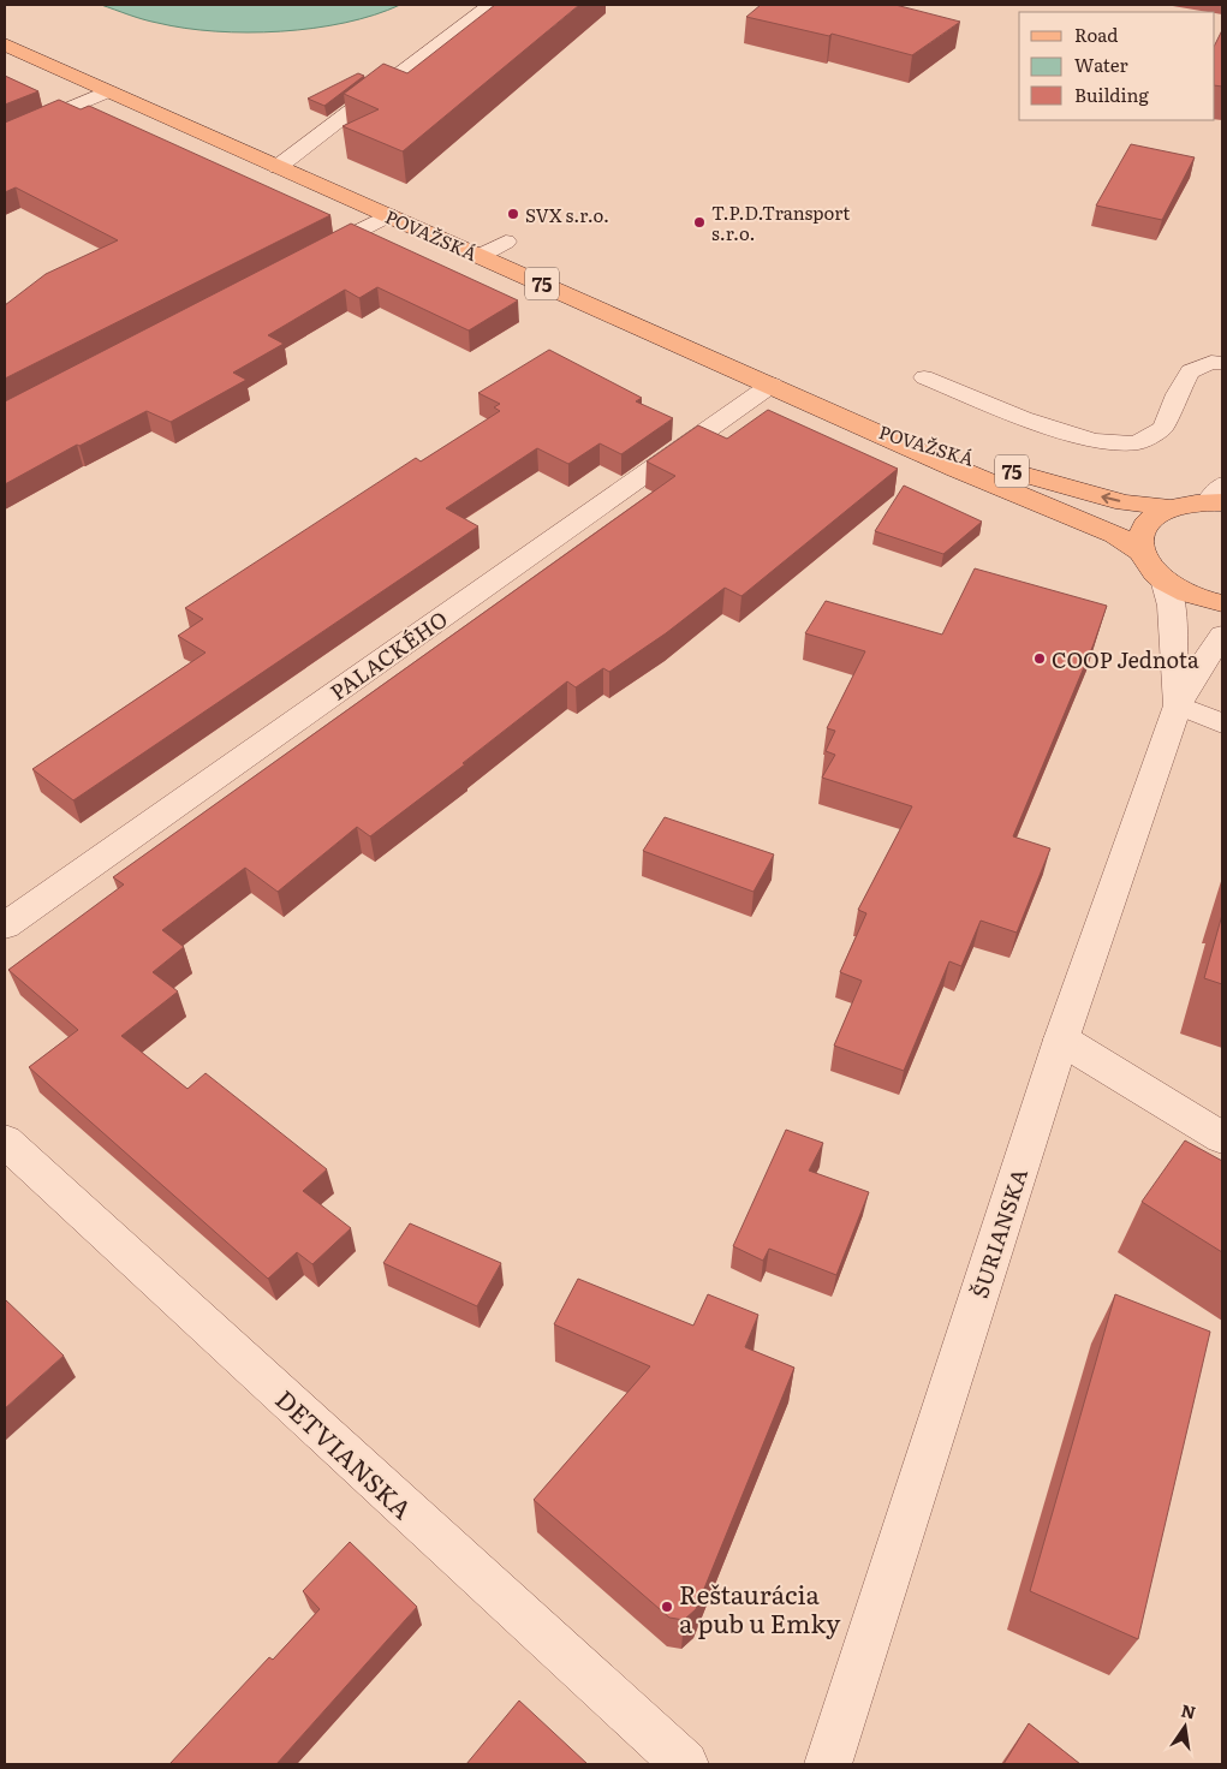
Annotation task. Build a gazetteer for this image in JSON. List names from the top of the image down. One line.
{"streets":{"main road":["POVAŽSKÁ","75"],"street":["PALACKÉHO","ŠURIANSKA","DETVIANSKA"]},"crossings":[["POVAŽSKÁ","75"],["POVAŽSKÁ","PALACKÉHO"],["75","ŠURIANSKA"]],"places":["SVX s.r.o.","T.P.D.Transport s.r.o.","COOP Jednota","Reštaurácia a pub u Emky"],"legend":["Road","Water","Building"],"north":"top"}
